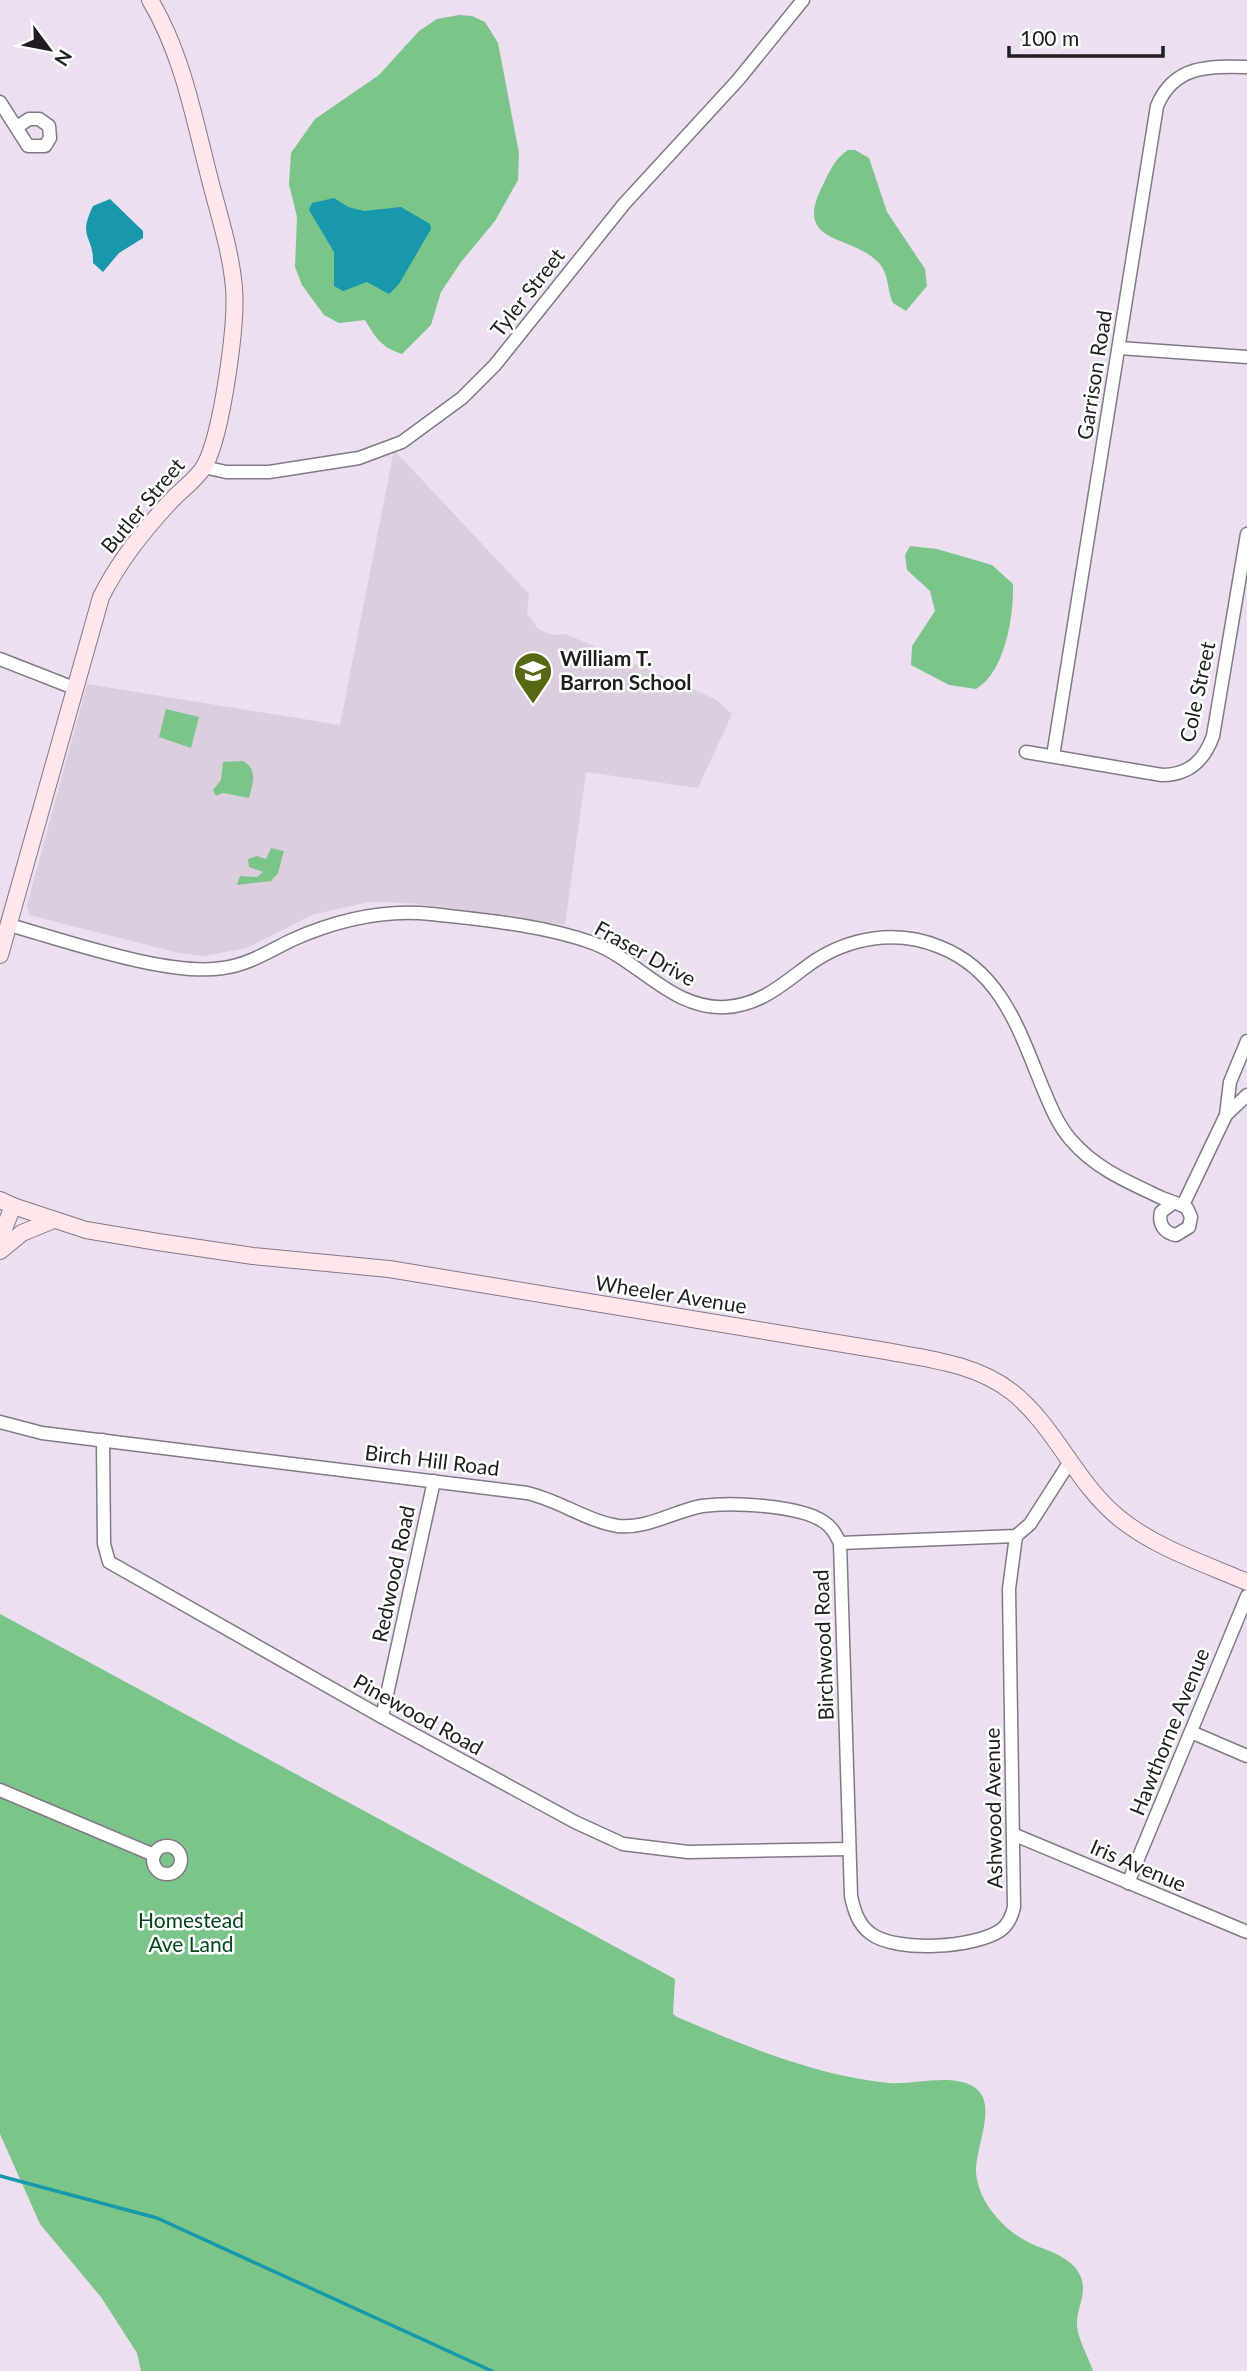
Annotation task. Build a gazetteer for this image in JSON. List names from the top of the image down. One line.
{"streets":{"street":["Tyler Street","Garrison Road","Butler Street","Cole Street","Fraser Drive","Wheeler Avenue","Birch Hill Road","Redwood Road","Birchwood Road","Pinewood Road","Hawthorne Avenue","Ashwood Avenue","Iris Avenue"]},"crossings":[["Tyler Street","Butler Street"],["Garrison Road","Cole Street"],["Butler Street","Fraser Drive"],["Birch Hill Road","Redwood Road"],["Birch Hill Road","Birchwood Road"],["Birch Hill Road","Pinewood Road"],["Redwood Road","Pinewood Road"],["Birchwood Road","Pinewood Road"],["Birchwood Road","Ashwood Avenue"],["Hawthorne Avenue","Iris Avenue"],["Ashwood Avenue","Iris Avenue"]],"parks":["Homestead Ave Land"],"places":{"school or university":["William T. Barron School"]},"scale_bar":"100 m","north":"bottom right"}
